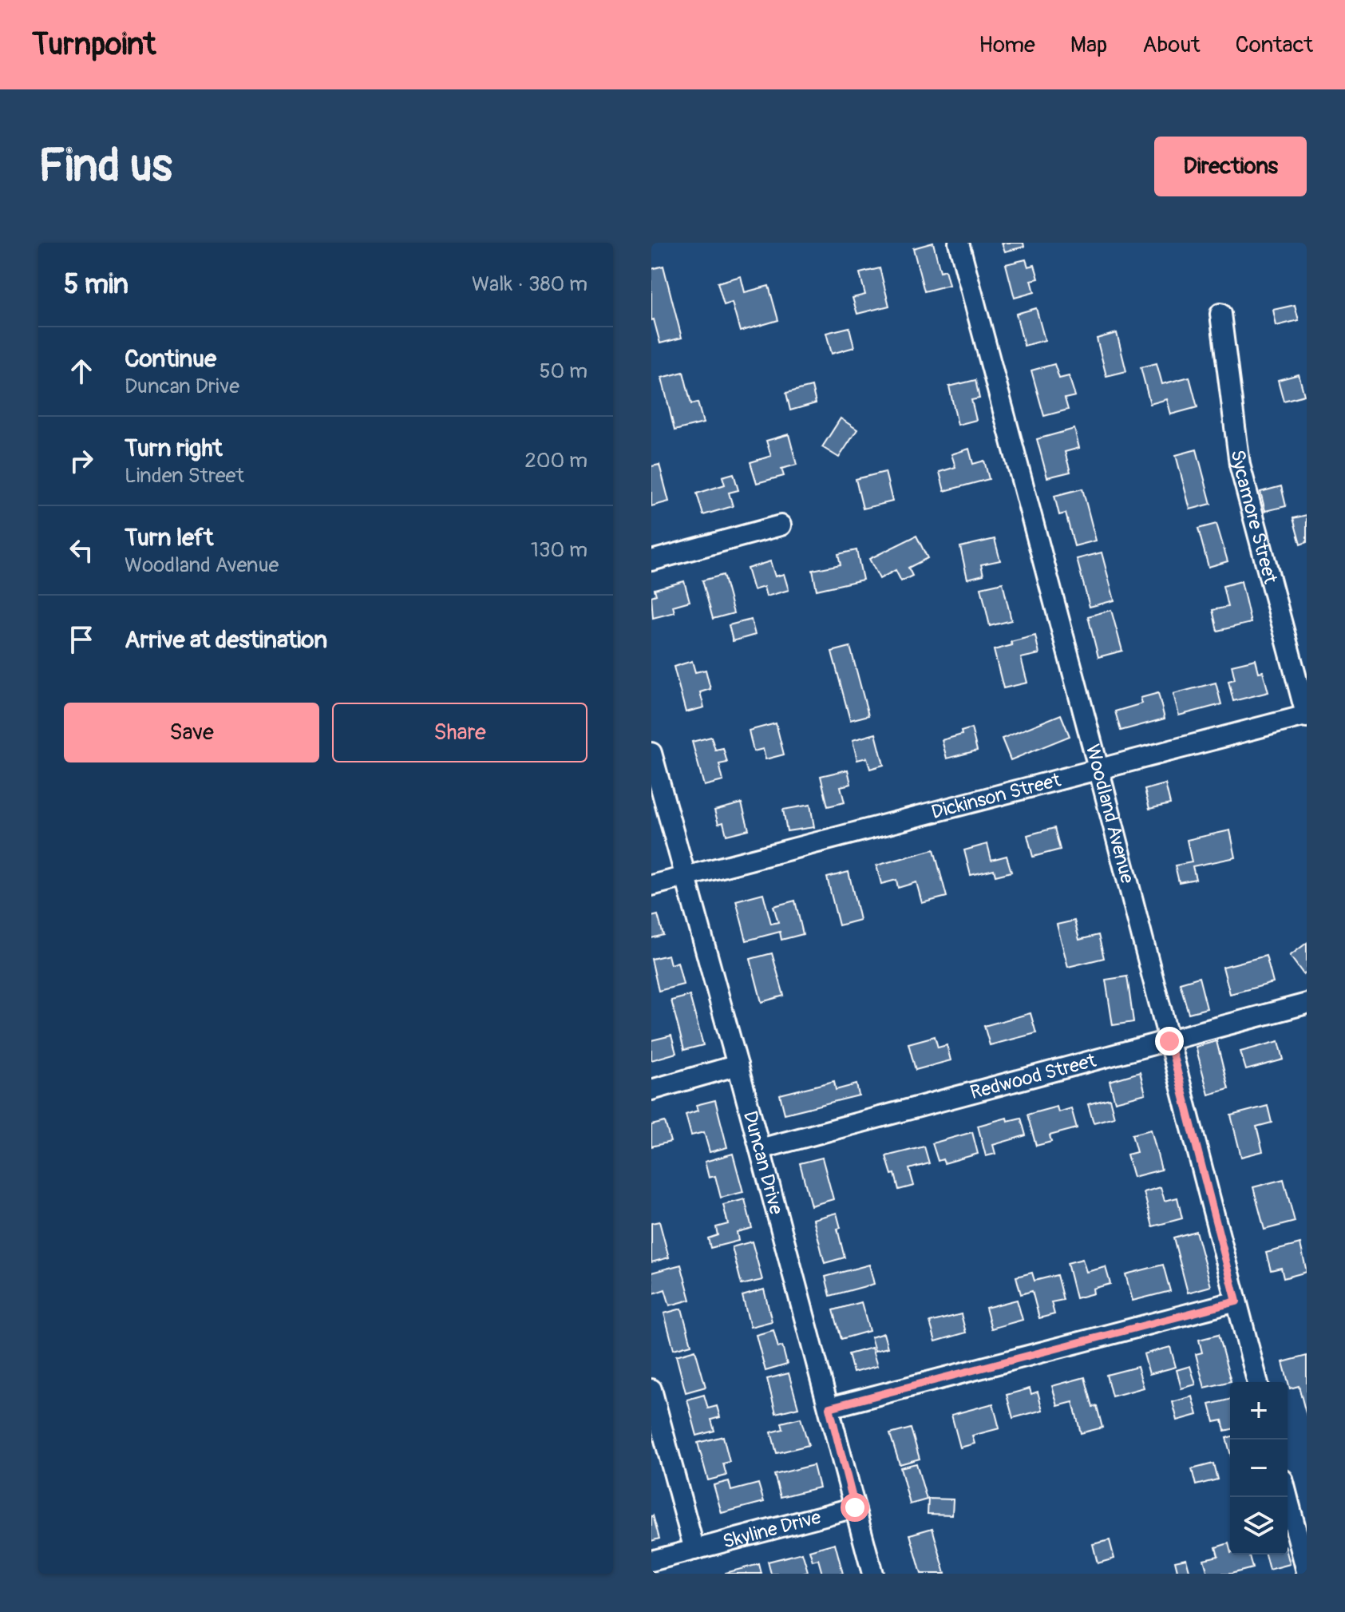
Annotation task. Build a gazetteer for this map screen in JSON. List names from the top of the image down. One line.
{"streets":{"street":["Sycamore Street","Dickinson Street","Woodland Avenue","Redwood Street","Duncan Drive","Skyline Drive"]},"crossings":[["Sycamore Street","Dickinson Street"],["Dickinson Street","Woodland Avenue"],["Dickinson Street","Duncan Drive"],["Woodland Avenue","Redwood Street"],["Redwood Street","Duncan Drive"],["Duncan Drive","Skyline Drive"]],"page":{"header":"Turnpoint","nav":["Home","Map","About","Contact"],"buttons":["Directions",["Save","Share"]],"title":"Find us","heading":["5 min","Walk · 380 m"],"list":[["Continue","Duncan Drive","50 m"],["Turn right","Linden Street","200 m"],["Turn left","Woodland Avenue","130 m"],"Arrive at destination"],"map_buttons":["+","−"]}}
